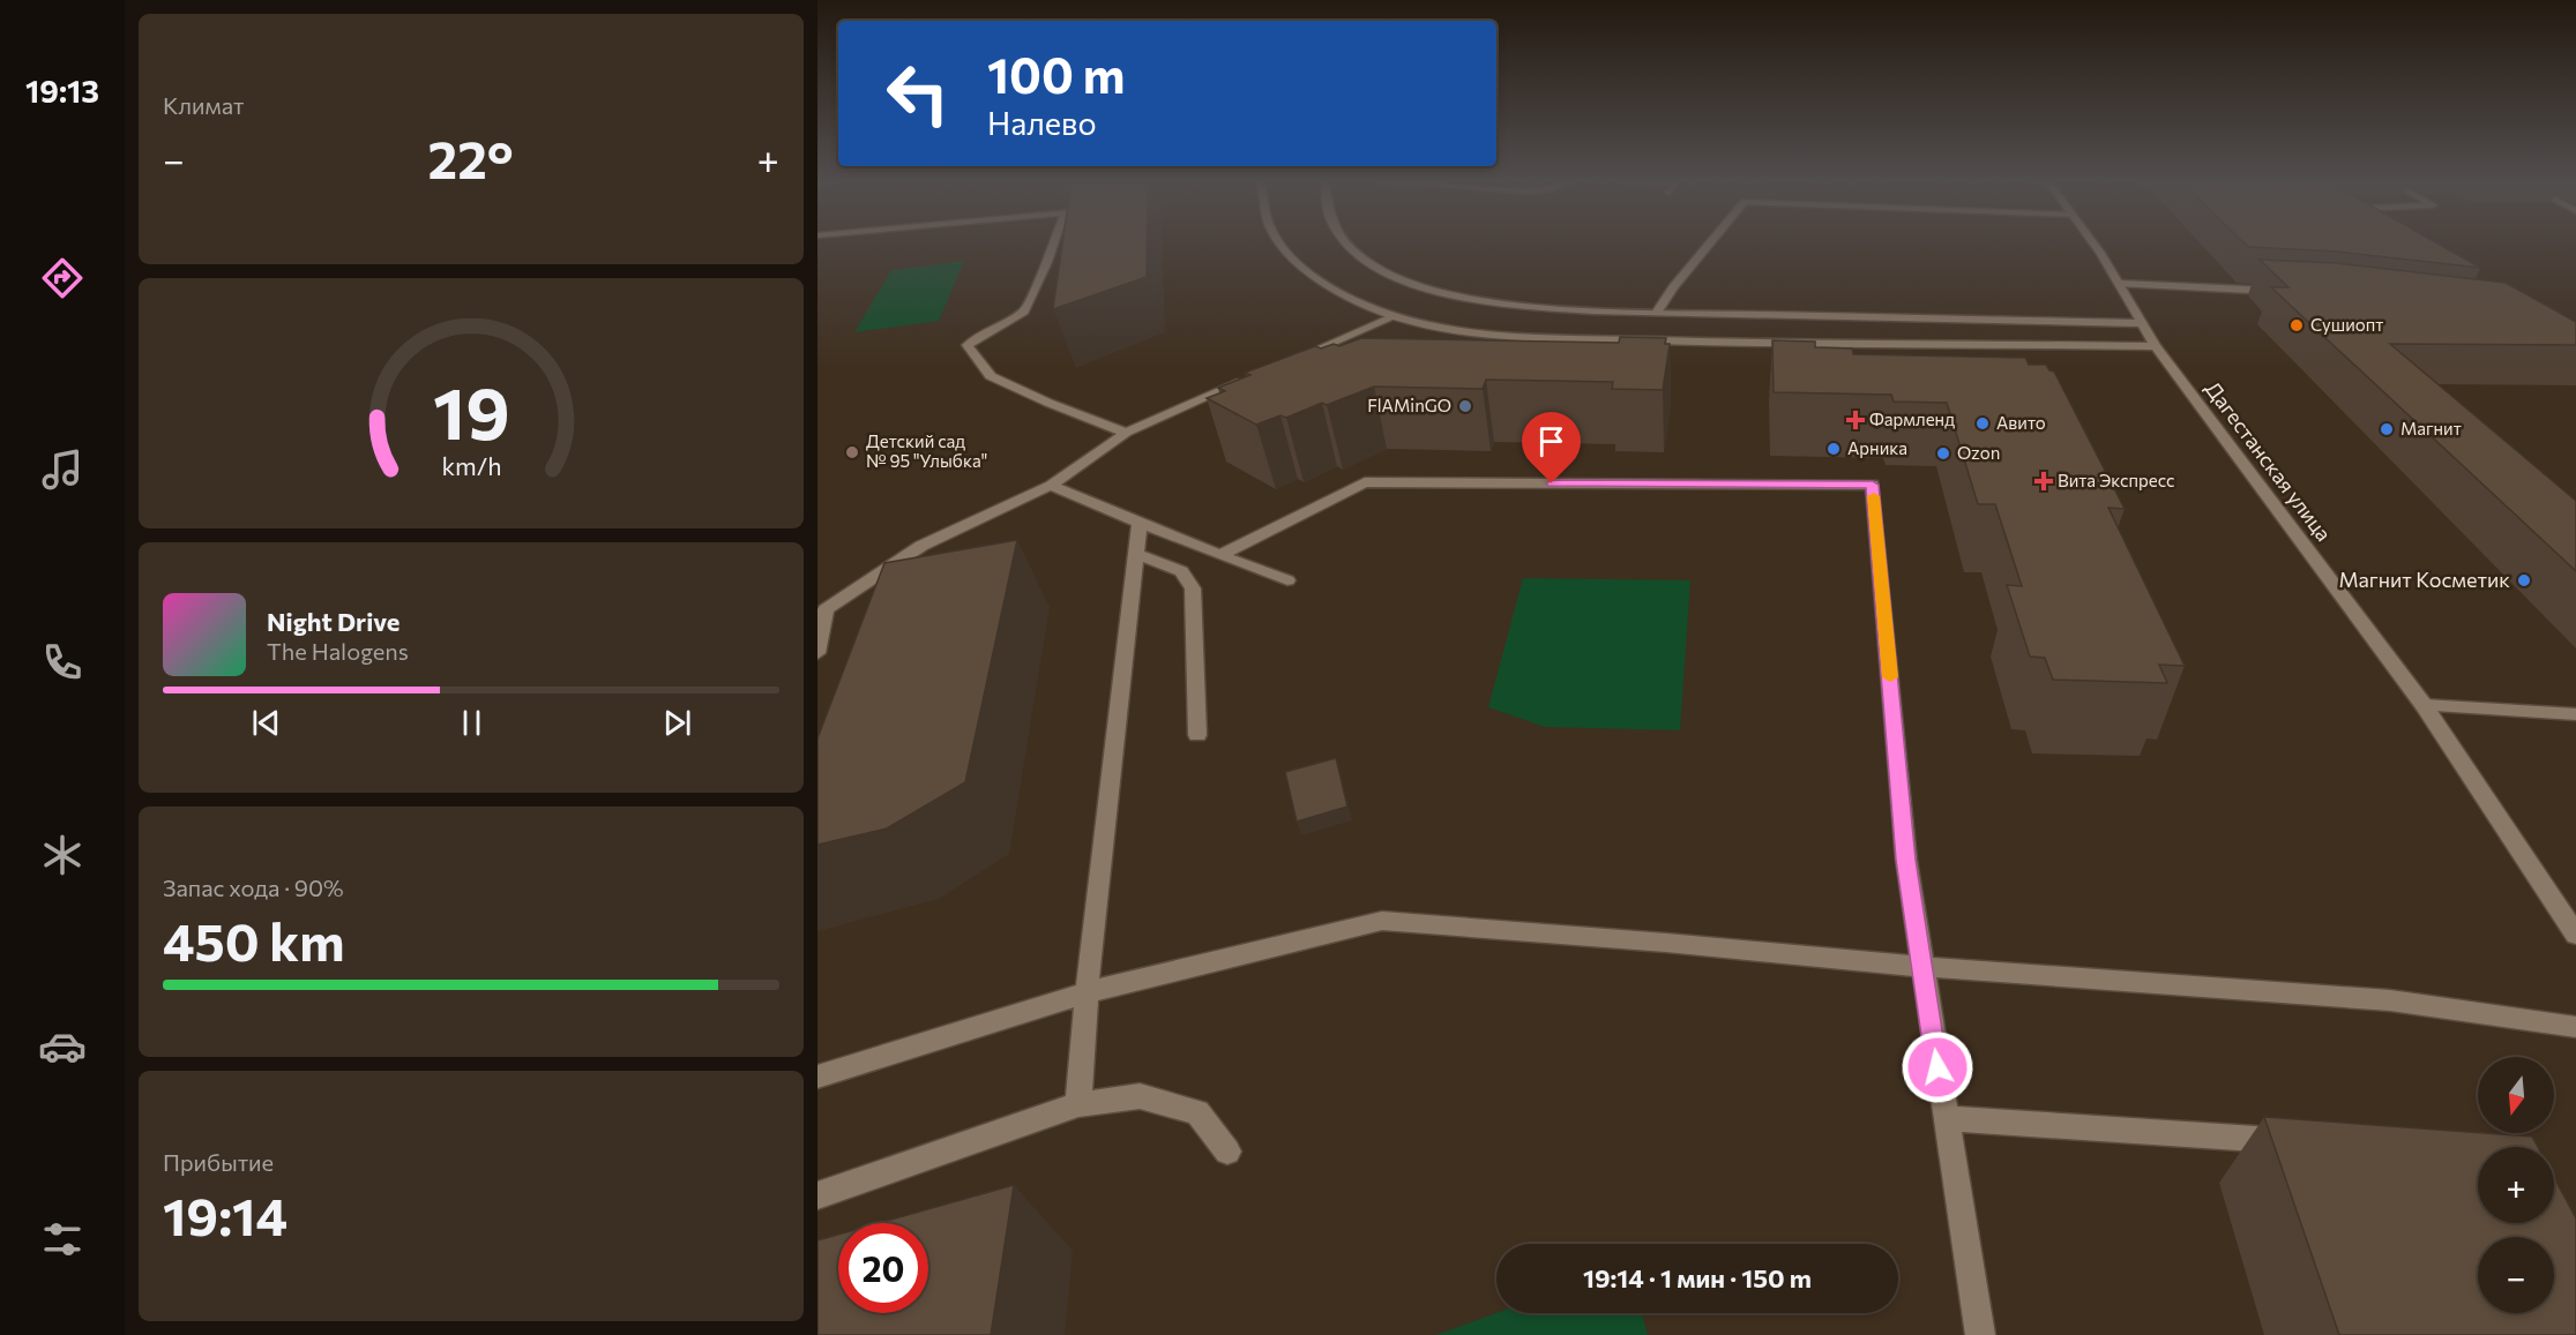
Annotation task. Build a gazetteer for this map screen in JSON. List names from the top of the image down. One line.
{"streets":{"street":["Дагестанская улица"]},"places":{"other":["Сушиопт","FlAMinGO","Авито","Магнит","Арника","Детский сад № 95 \"Улыбка\"","Ozon","Магнит Косметик"],"health":["Фармленд","Вита Экспресс"]},"north":"bottom","page":{"tabs":"19:13","tile":["Климат",["Запас хода · 90%","450 km"],["Прибытие","19:14"]],"turn":["100 m","Налево"],"heat":["−","22°","+"],"song":["Night Drive","The Halogens"],"map_buttons":["+","−"],"limit":"20","trip":"19:14 · 1 мин · 150 m","gauge":["19","km/h"]}}
